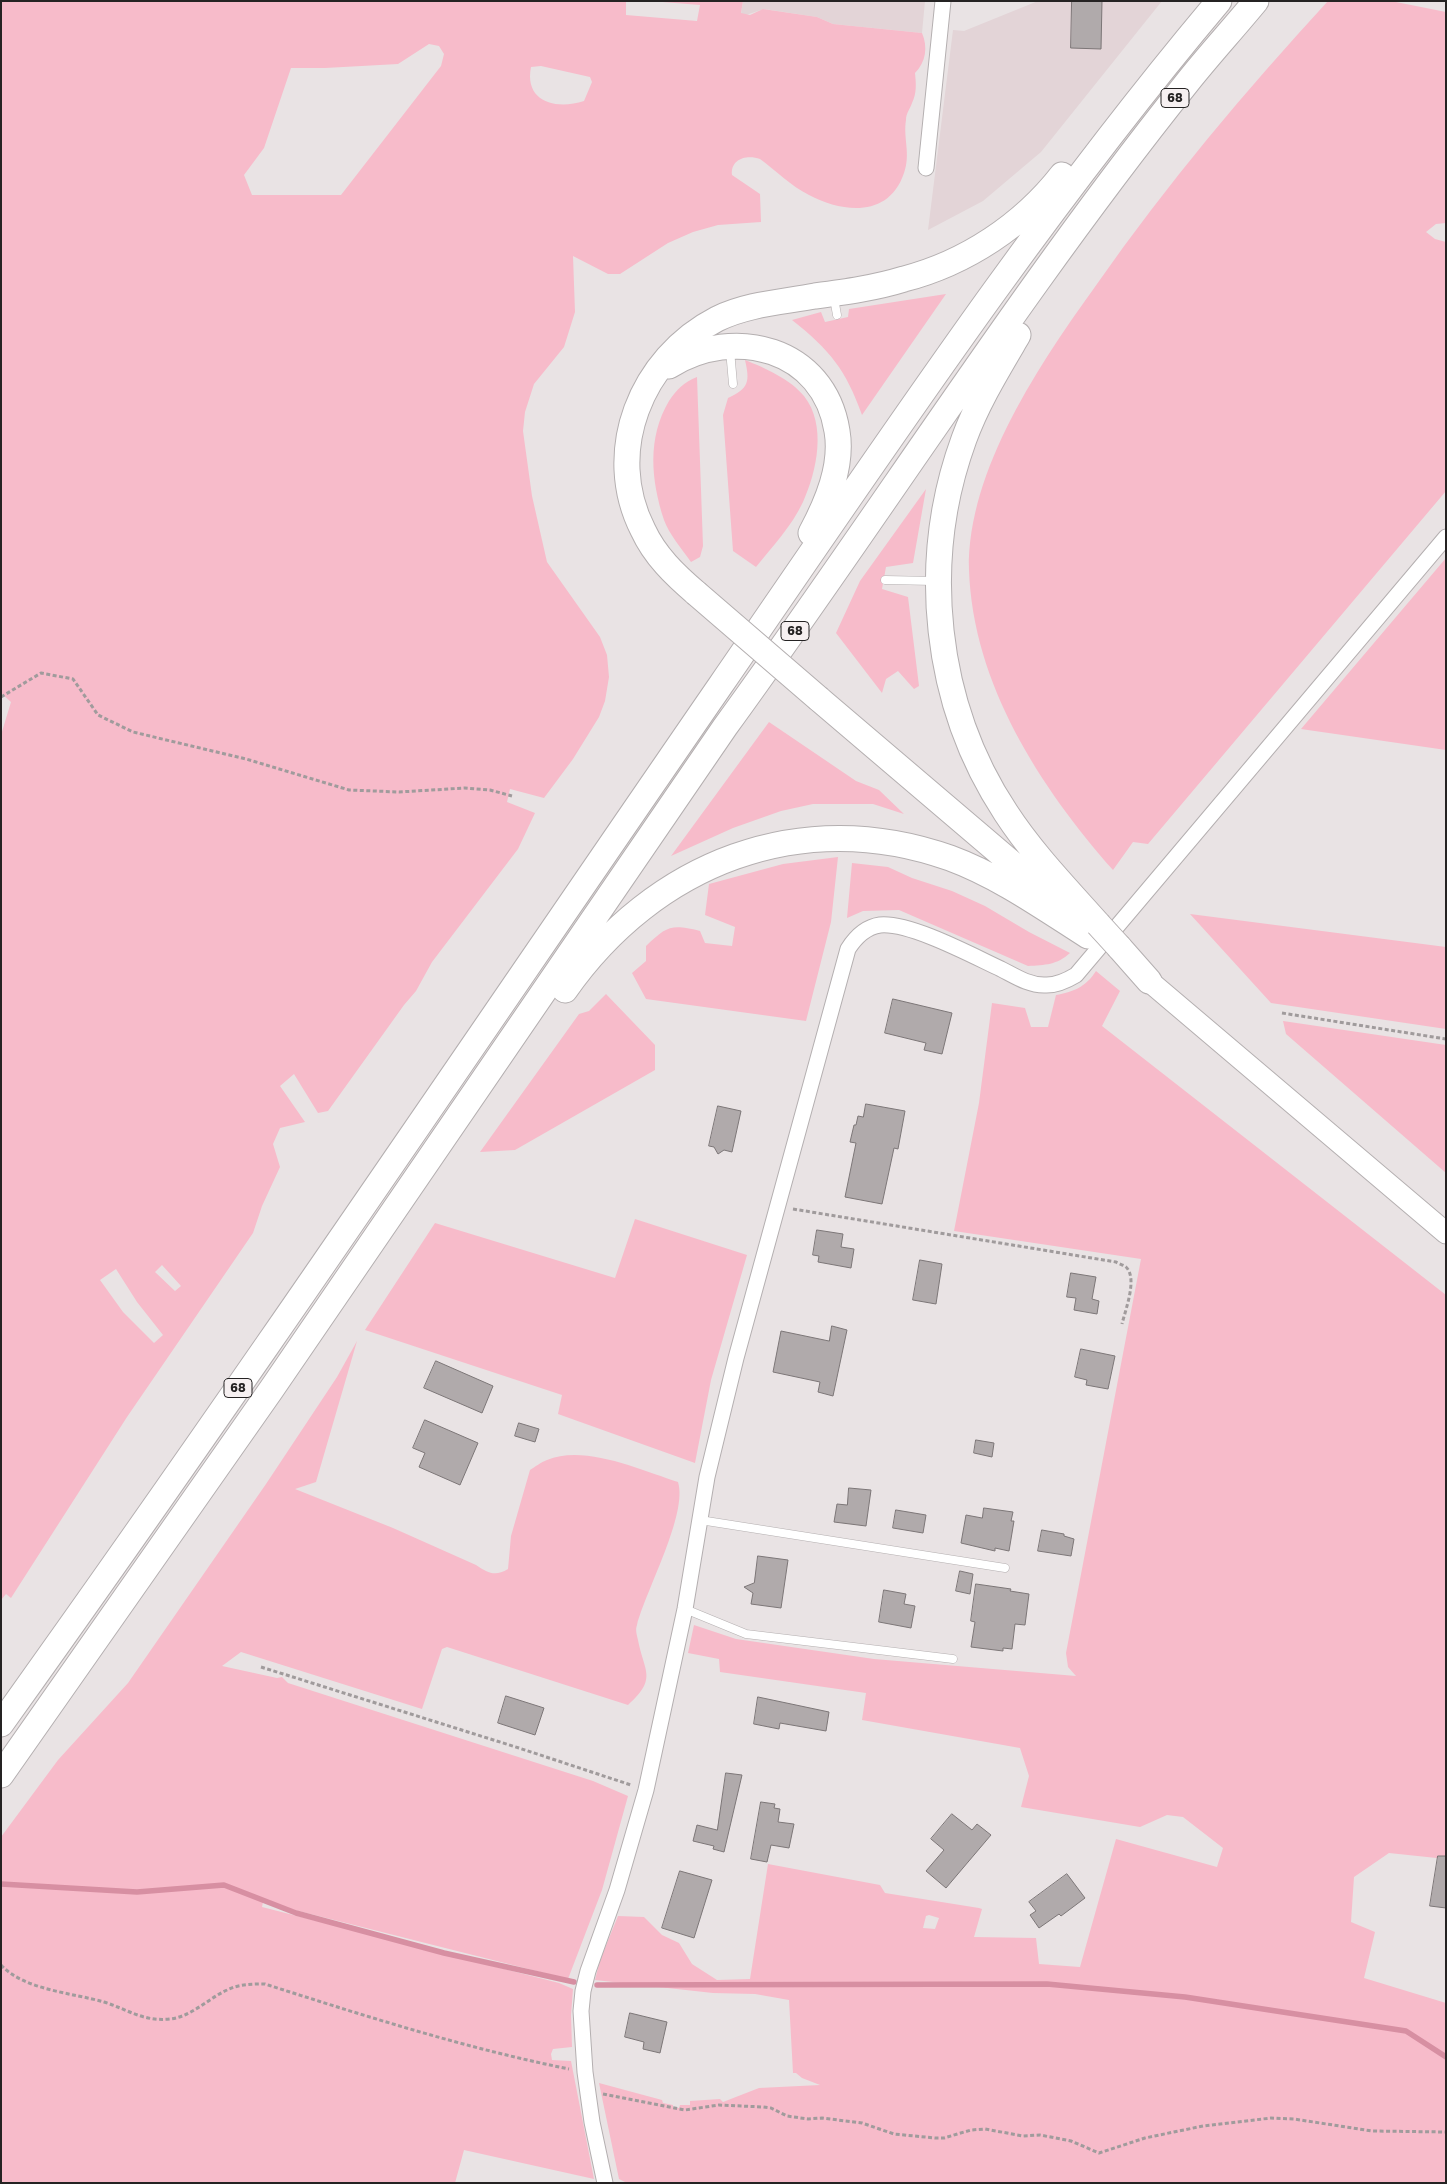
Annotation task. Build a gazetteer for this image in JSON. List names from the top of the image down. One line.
{"streets":{"highway":["68"]}}
